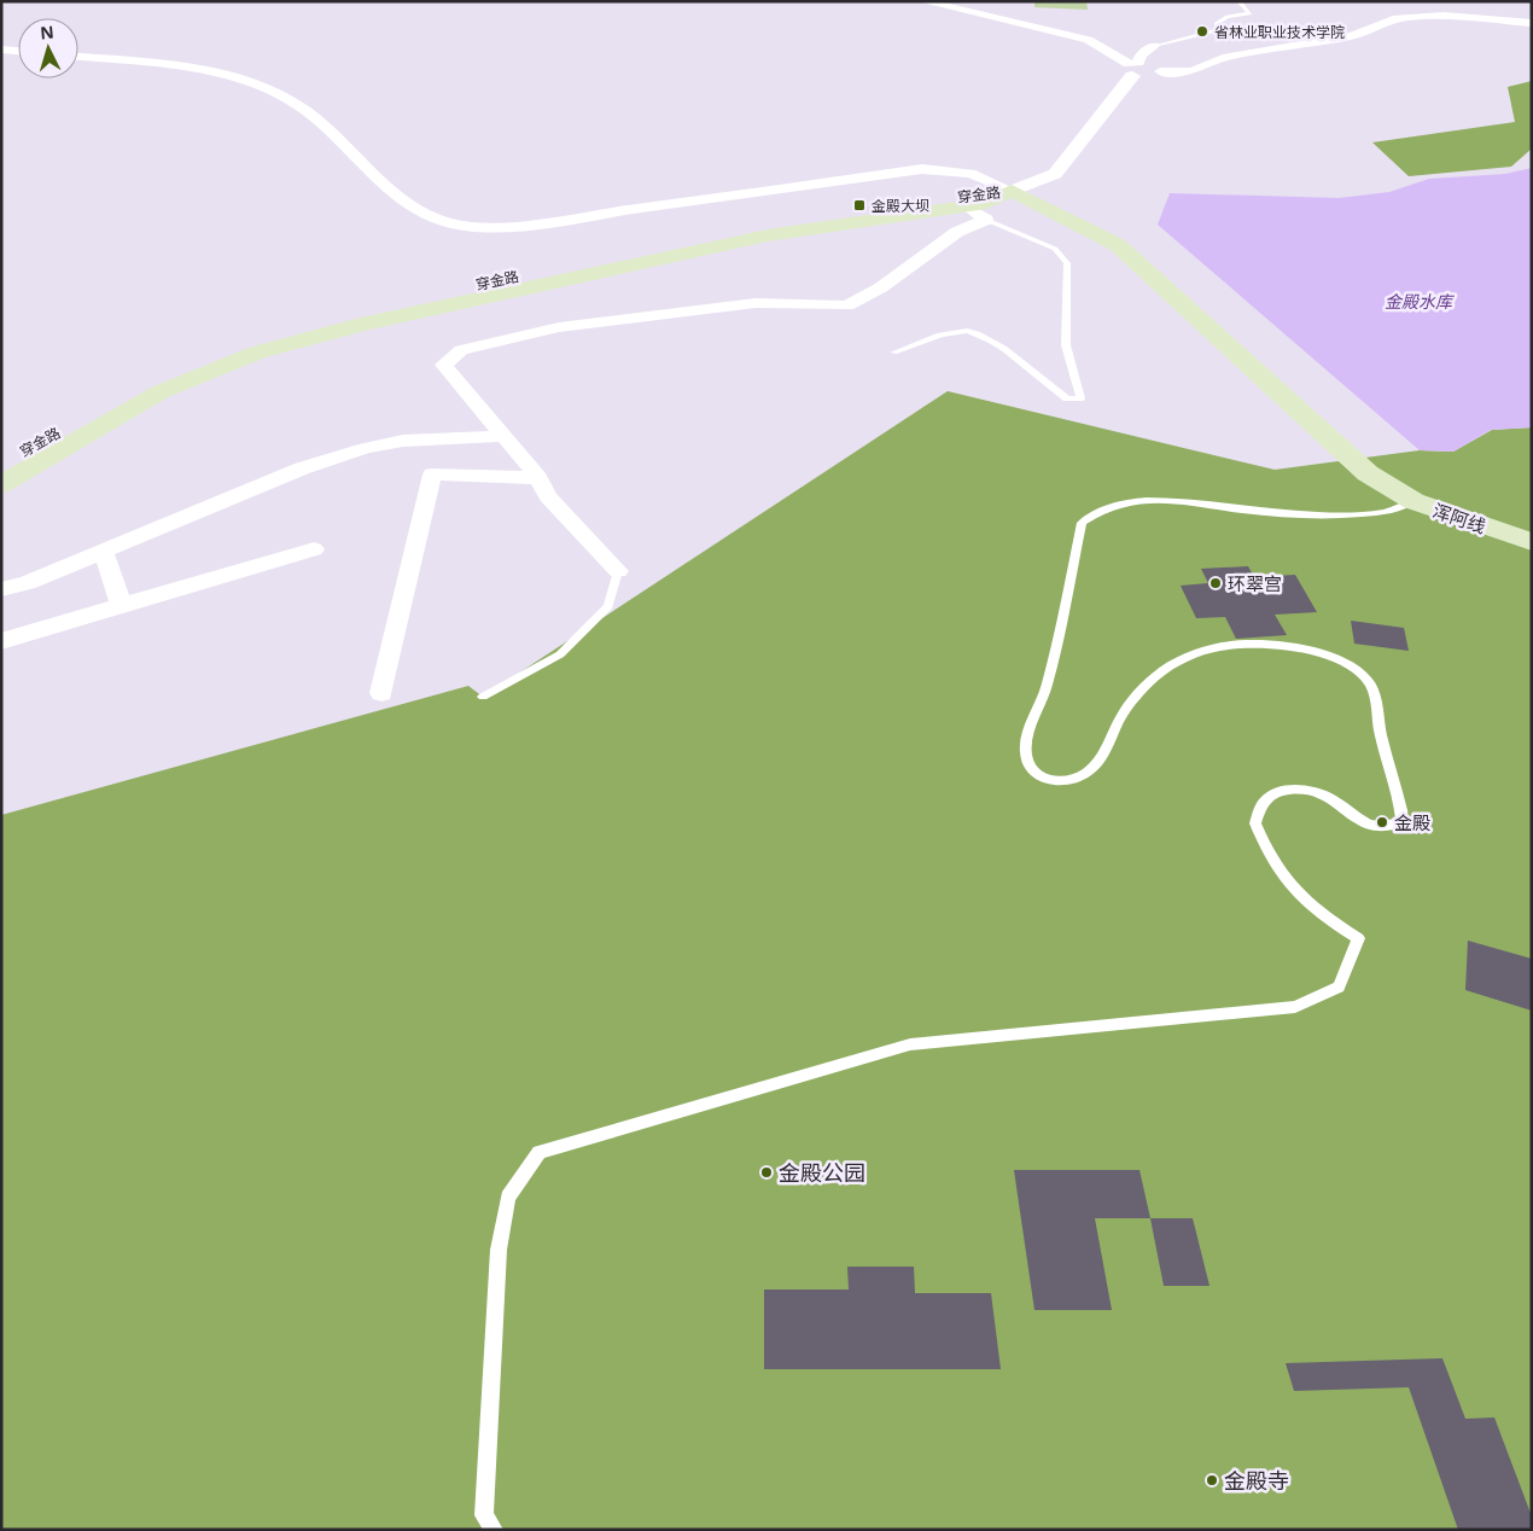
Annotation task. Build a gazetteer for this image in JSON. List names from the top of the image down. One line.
{"streets":{"main road":["穿金路","浑阿线"]},"crossings":[["穿金路","浑阿线"]],"water":["金殿水库"],"places":{"other":["省林业职业技术学院","环翠宫","金殿","金殿公园","金殿寺"],"transit":["金殿大坝"]},"north":"top"}
